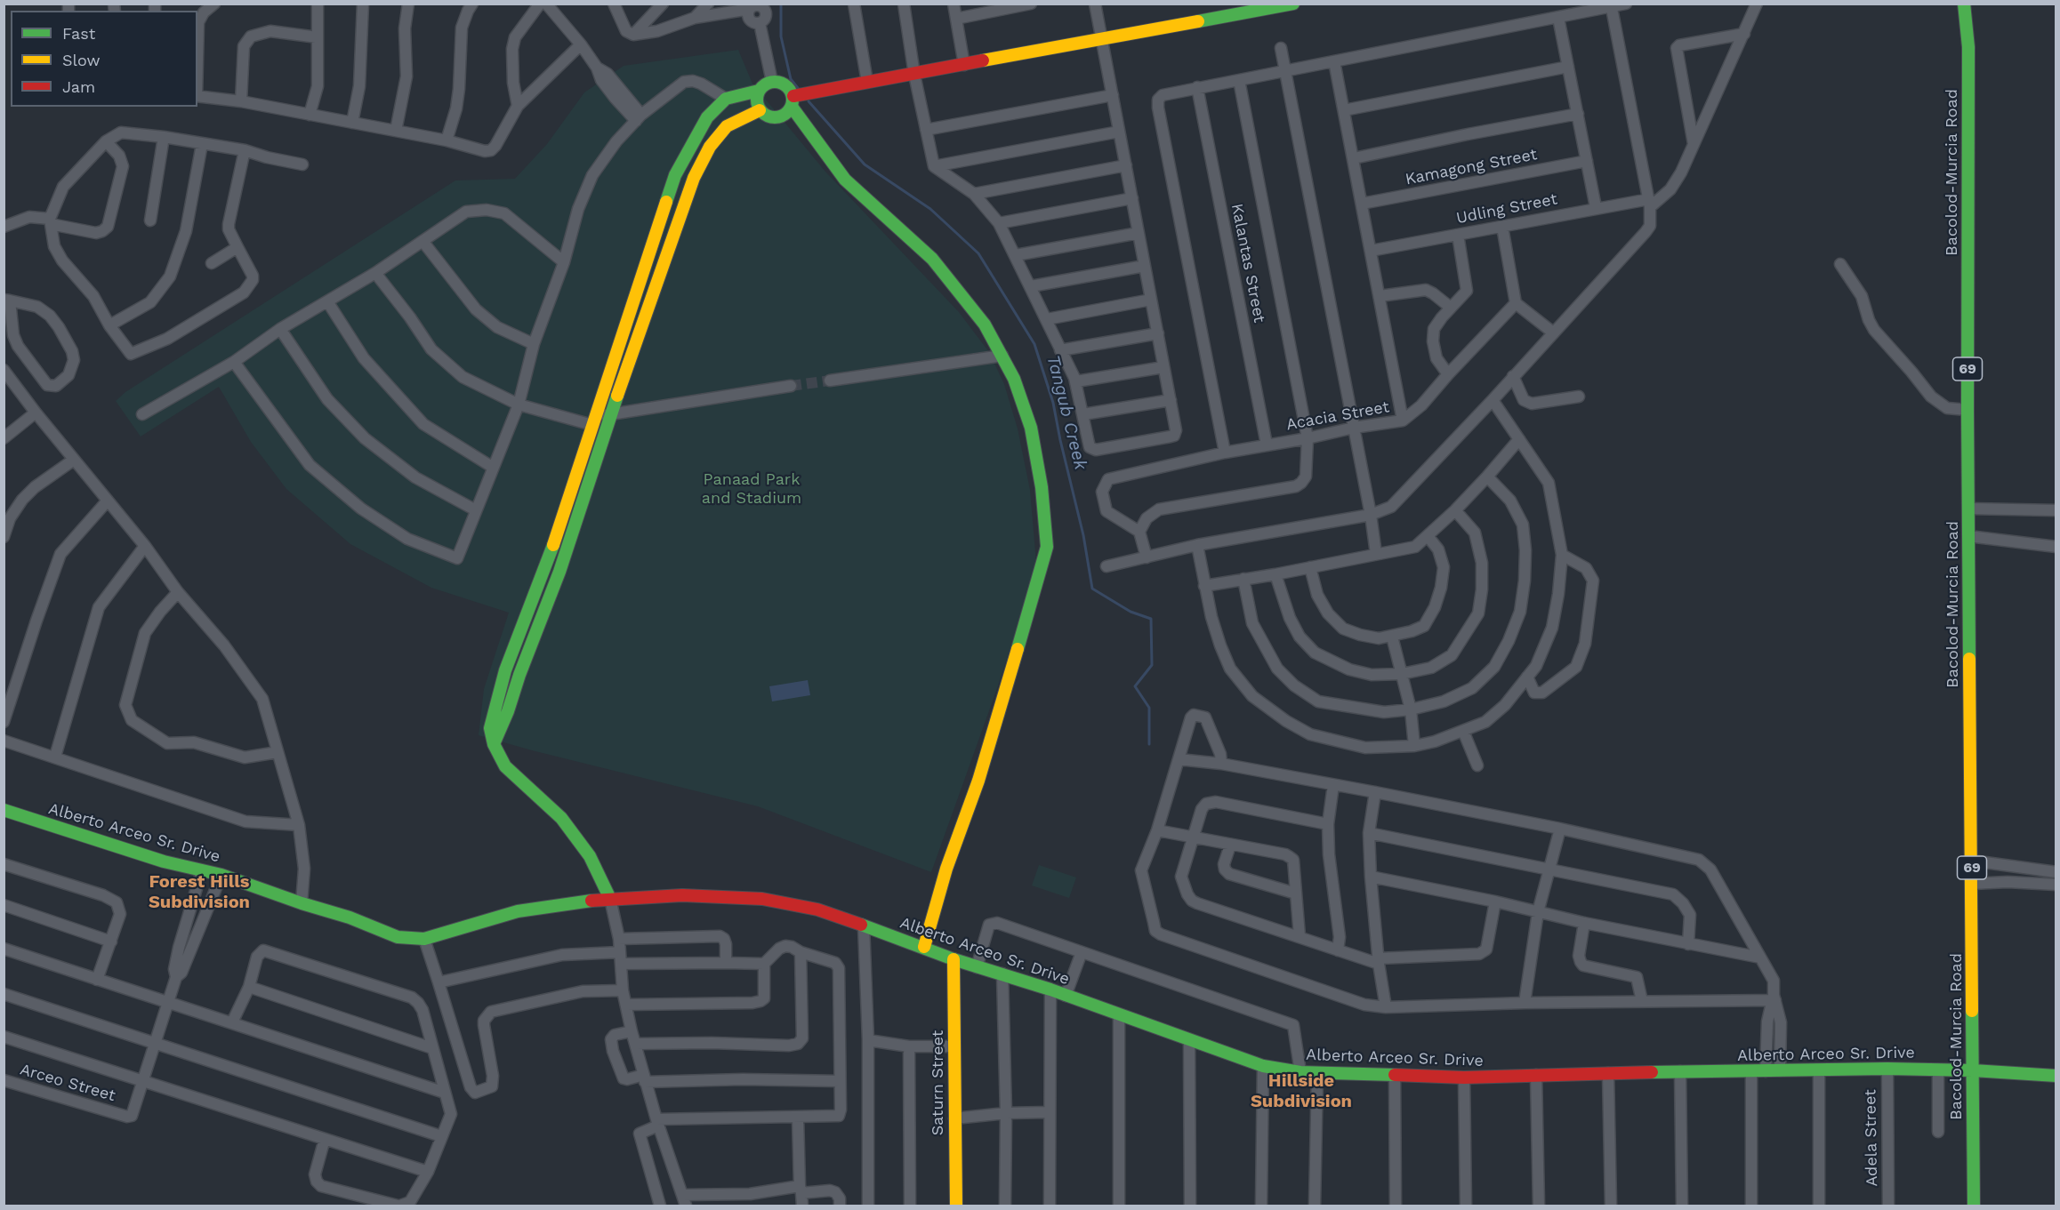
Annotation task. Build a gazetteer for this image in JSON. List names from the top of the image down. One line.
{"streets":{"street":["Kamagong Street","Bacolod-Murcia Road","Udling Street","Kalantas Street","69","Acacia Street","Alberto Arceo Sr. Drive","Arceo Street","Saturn Street","Adela Street"]},"crossings":[["Bacolod-Murcia Road","Alberto Arceo Sr. Drive"],["Kalantas Street","Acacia Street"],["Alberto Arceo Sr. Drive","Saturn Street"],["Alberto Arceo Sr. Drive","Adela Street"]],"districts":["Forest Hills Subdivision","Hillside Subdivision"],"water":["Tangub Creek"],"parks":["Panaad Park and Stadium"],"legend":["Fast","Slow","Jam"]}
